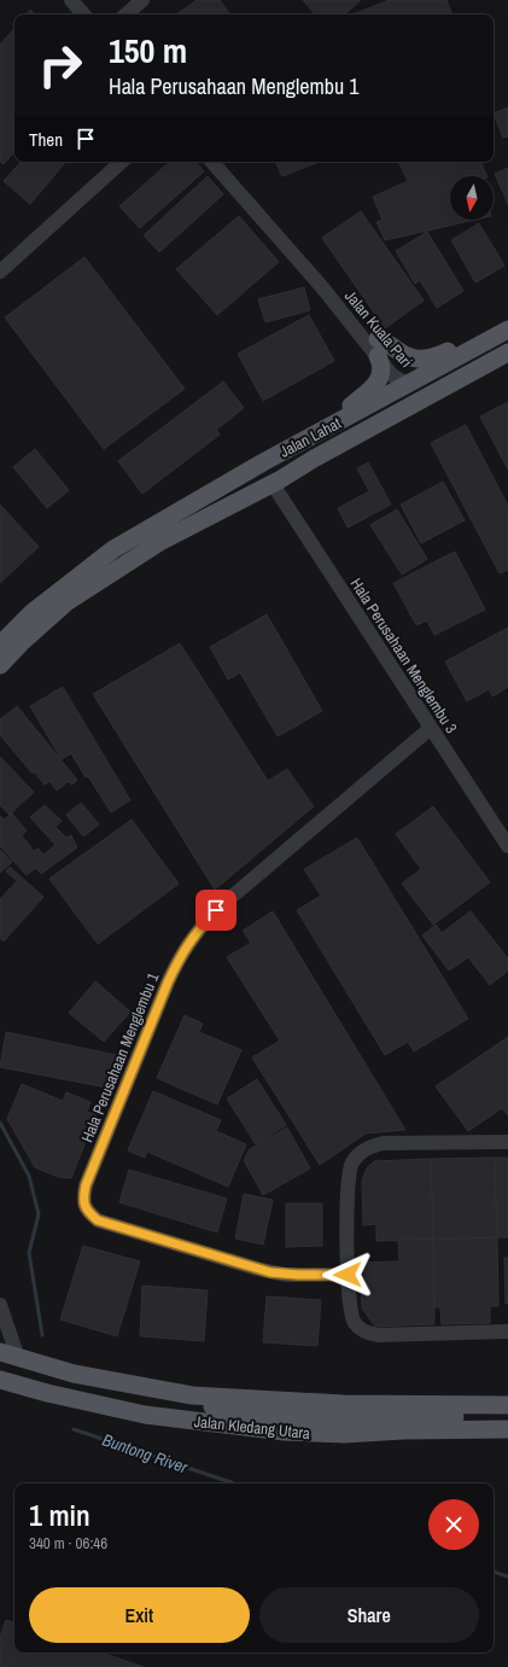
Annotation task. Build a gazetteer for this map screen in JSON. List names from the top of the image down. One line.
{"streets":{"main road":["Jalan Lahat","Jalan Kledang Utara"],"street":["Jalan Kuala Pari","Hala Perusahaan Menglembu 3","Hala Perusahaan Menglembu 1"]},"crossings":[["Jalan Kuala Pari","Jalan Lahat"],["Hala Perusahaan Menglembu 3","Hala Perusahaan Menglembu 1"]],"water":["Buntong River"],"north":"bottom","page":{"turn":["150 m","Hala Perusahaan Menglembu 1"],"then":"Then","heading":["1 min","340 m · 06:46"],"buttons":["Exit","Share"]}}
